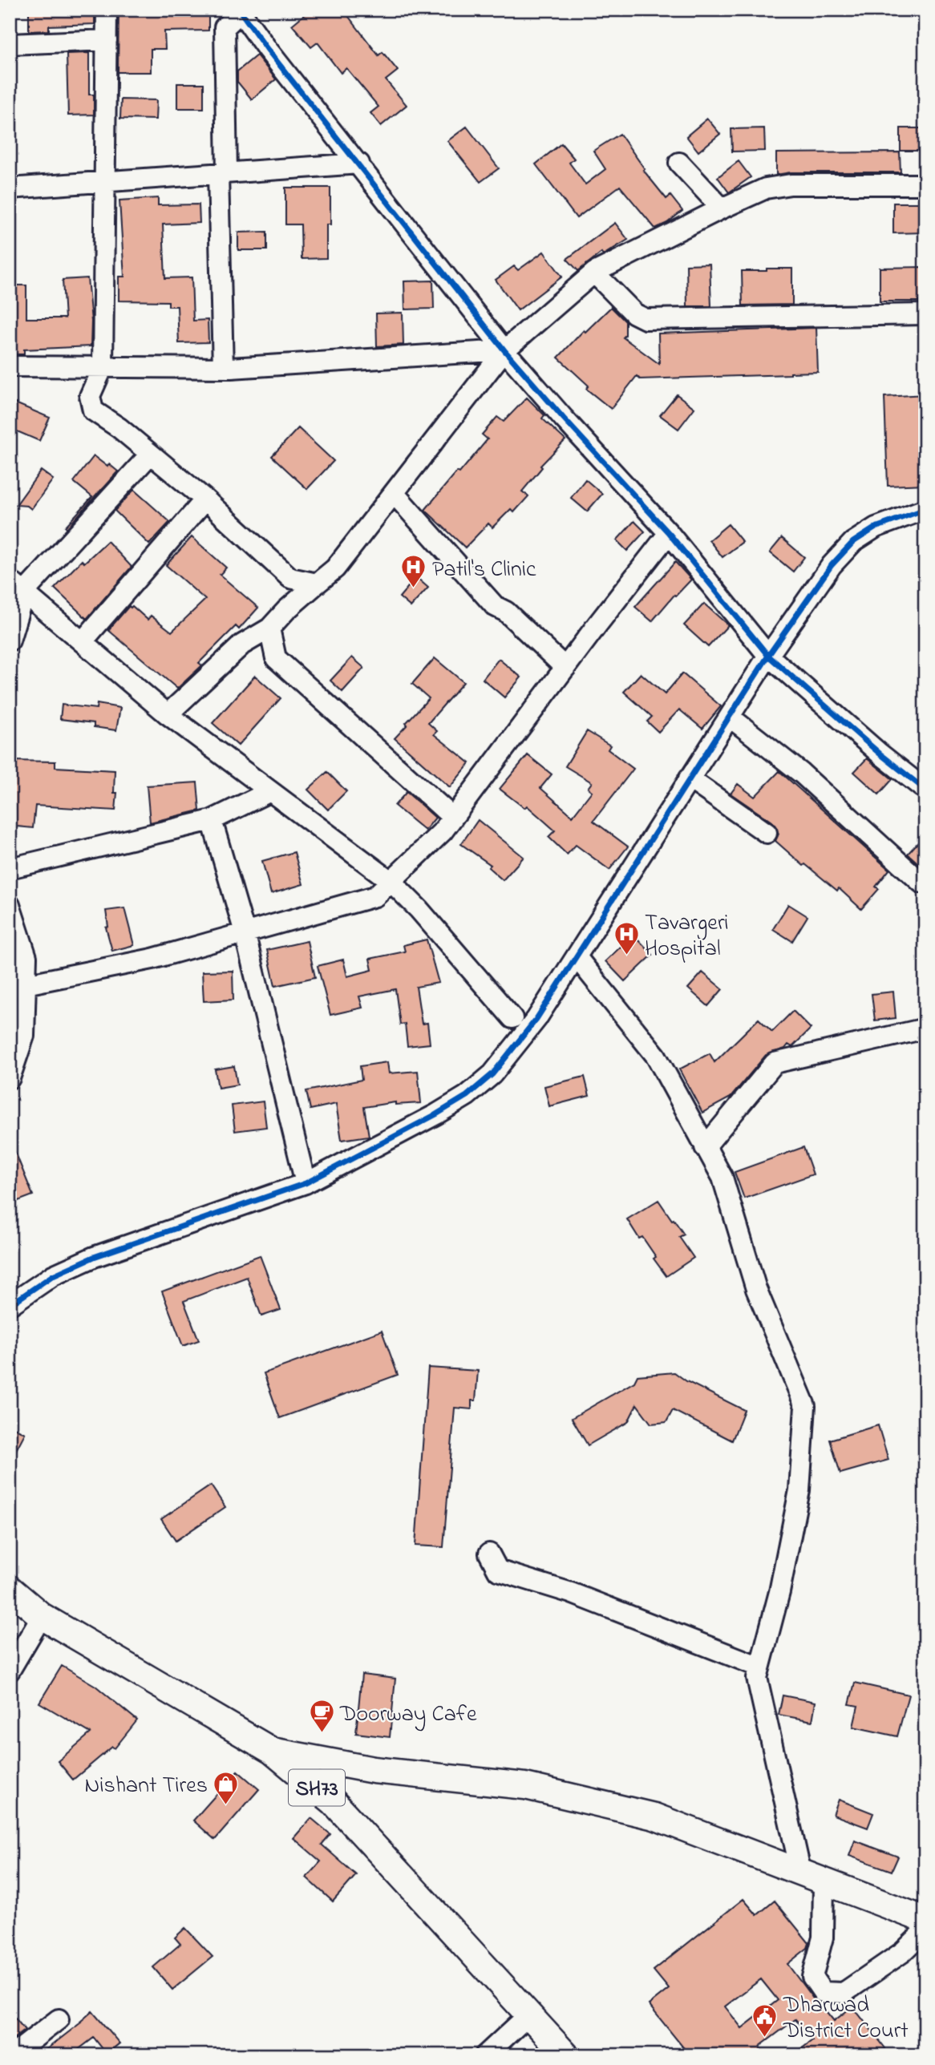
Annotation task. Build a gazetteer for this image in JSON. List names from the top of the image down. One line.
{"streets":{"main road":["SH73"]},"places":{"hospital":["Patil's Clinic","Tavargeri Hospital"],"cafe":["Doorway Cafe"],"shop":["Nishant Tires"],"public building":["Dharwad District Court"]}}
